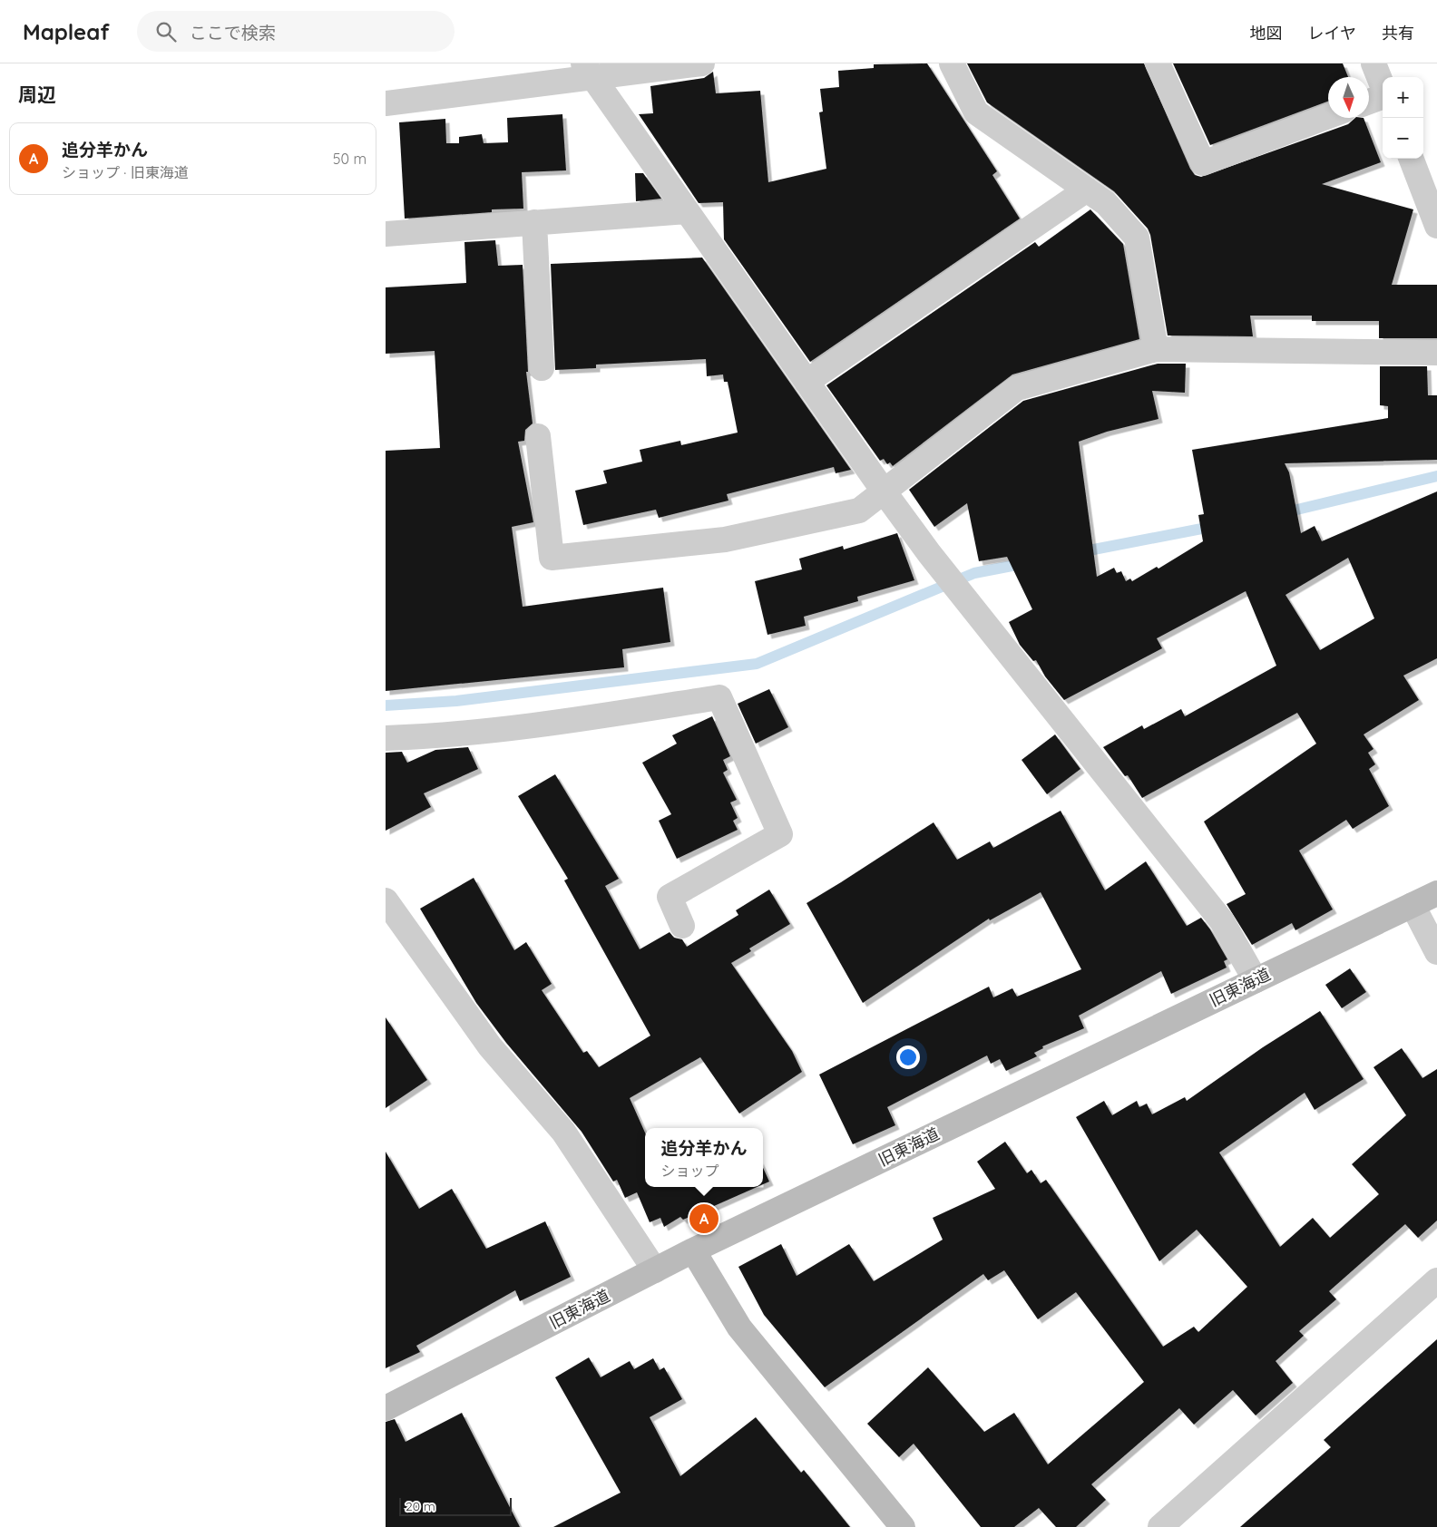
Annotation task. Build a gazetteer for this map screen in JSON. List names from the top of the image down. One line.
{"streets":{"street":["旧東海道"]},"scale_bar":"20 m","north":"bottom","page":{"header":"Mapleaf","search":"ここで検索","nav":["地図","レイヤ","共有"],"heading":"周辺","map_buttons":["+","−"],"list":[{"mark":"A","name":"追分羊かん","note":"ショップ · 旧東海道","value":"50 m"}],"popup":["追分羊かん","ショップ"],"pins":"A","scale":"20 m"}}
